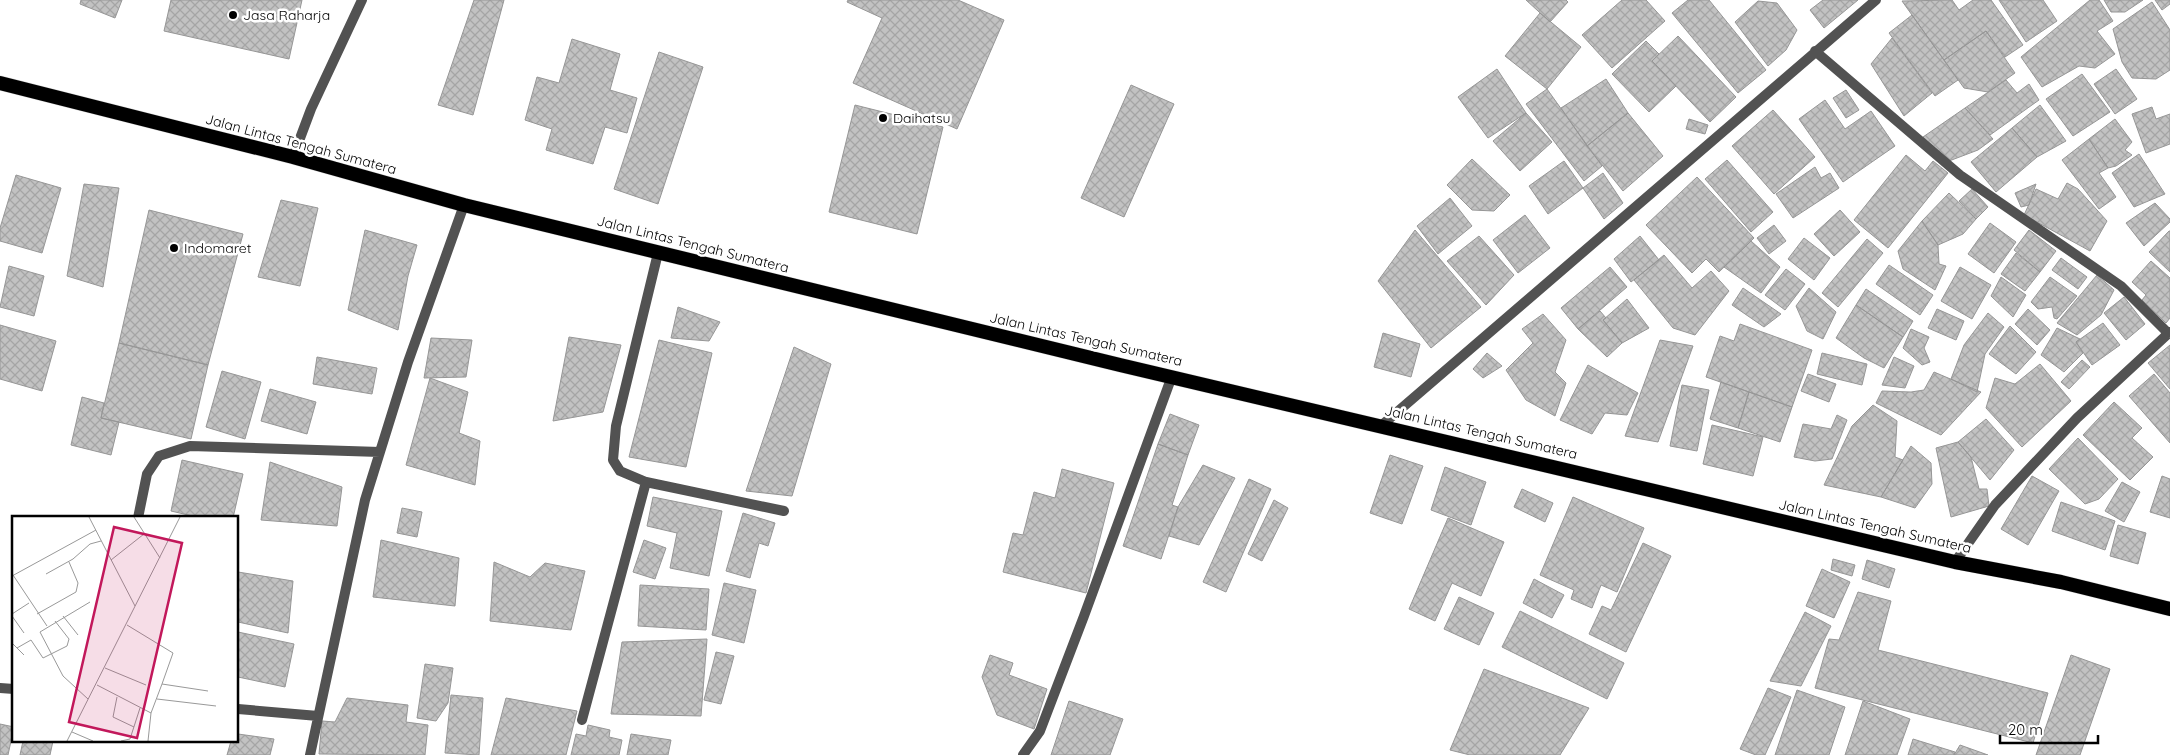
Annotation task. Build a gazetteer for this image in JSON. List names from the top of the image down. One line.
{"streets":{"highway":["Jalan Lintas Tengah Sumatera"]},"places":["Jasa Raharja","Daihatsu","Indomaret"],"scale_bar":"20 m"}
